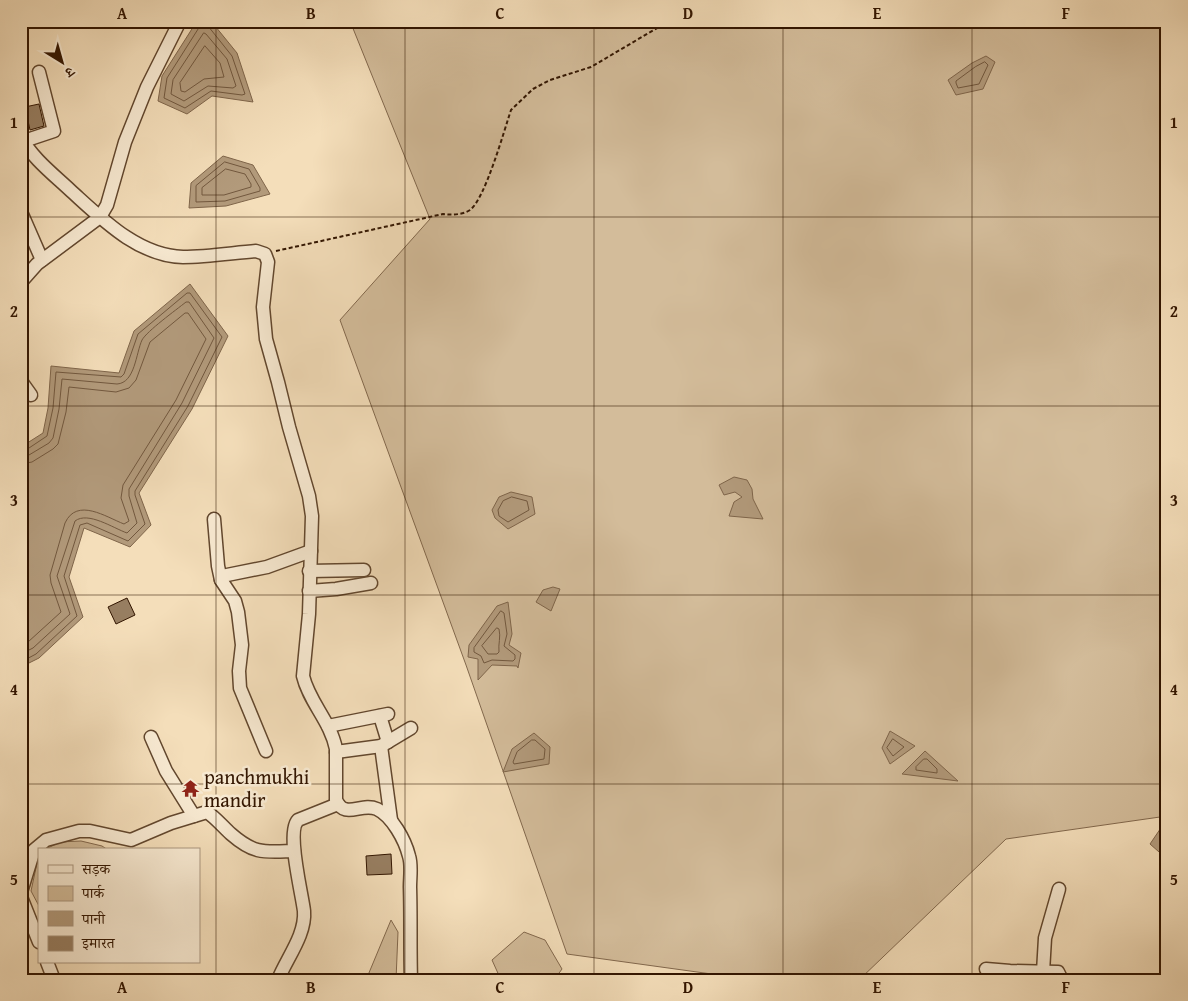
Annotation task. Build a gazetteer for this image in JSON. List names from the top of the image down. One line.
{"places":{"temple":["panchmukhi mandir"]},"legend":["सड़क","पार्क","पानी","इमारत"],"north":"bottom right","grid":{"columns":["A","B","C","D","E","F"],"rows":["1","2","3","4","5"]}}
